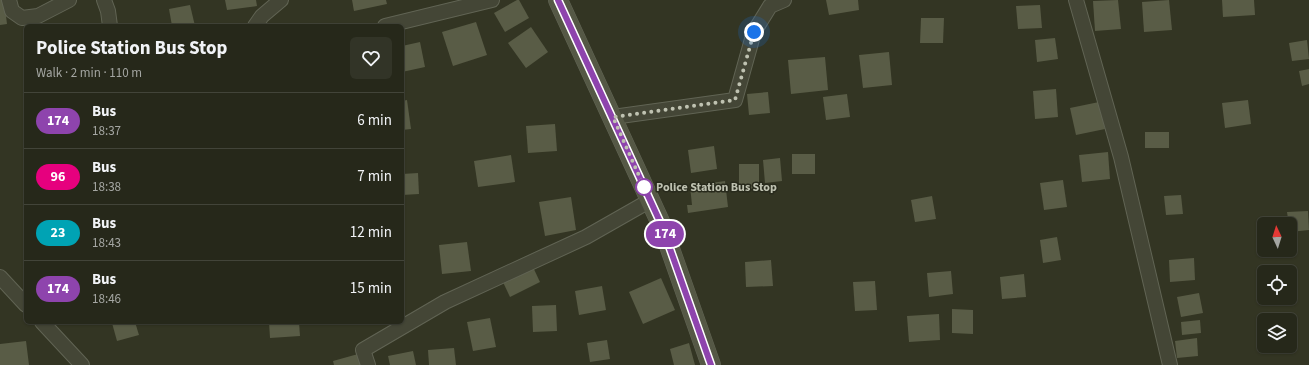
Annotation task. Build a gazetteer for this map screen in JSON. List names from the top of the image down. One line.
{"places":["Police Station Bus Stop"],"lines":["bus line 174"],"north":"top","page":{"on_map":"174","heading":["Police Station Bus Stop","Walk · 2 min · 110 m"],"list":[{"mark":"174","name":"Bus","note":"18:37","value":"6 min"},{"mark":"96","name":"Bus","note":"18:38","value":"7 min"},{"mark":"23","name":"Bus","note":"18:43","value":"12 min"},{"mark":"174","name":"Bus","note":"18:46","value":"15 min"}]}}
